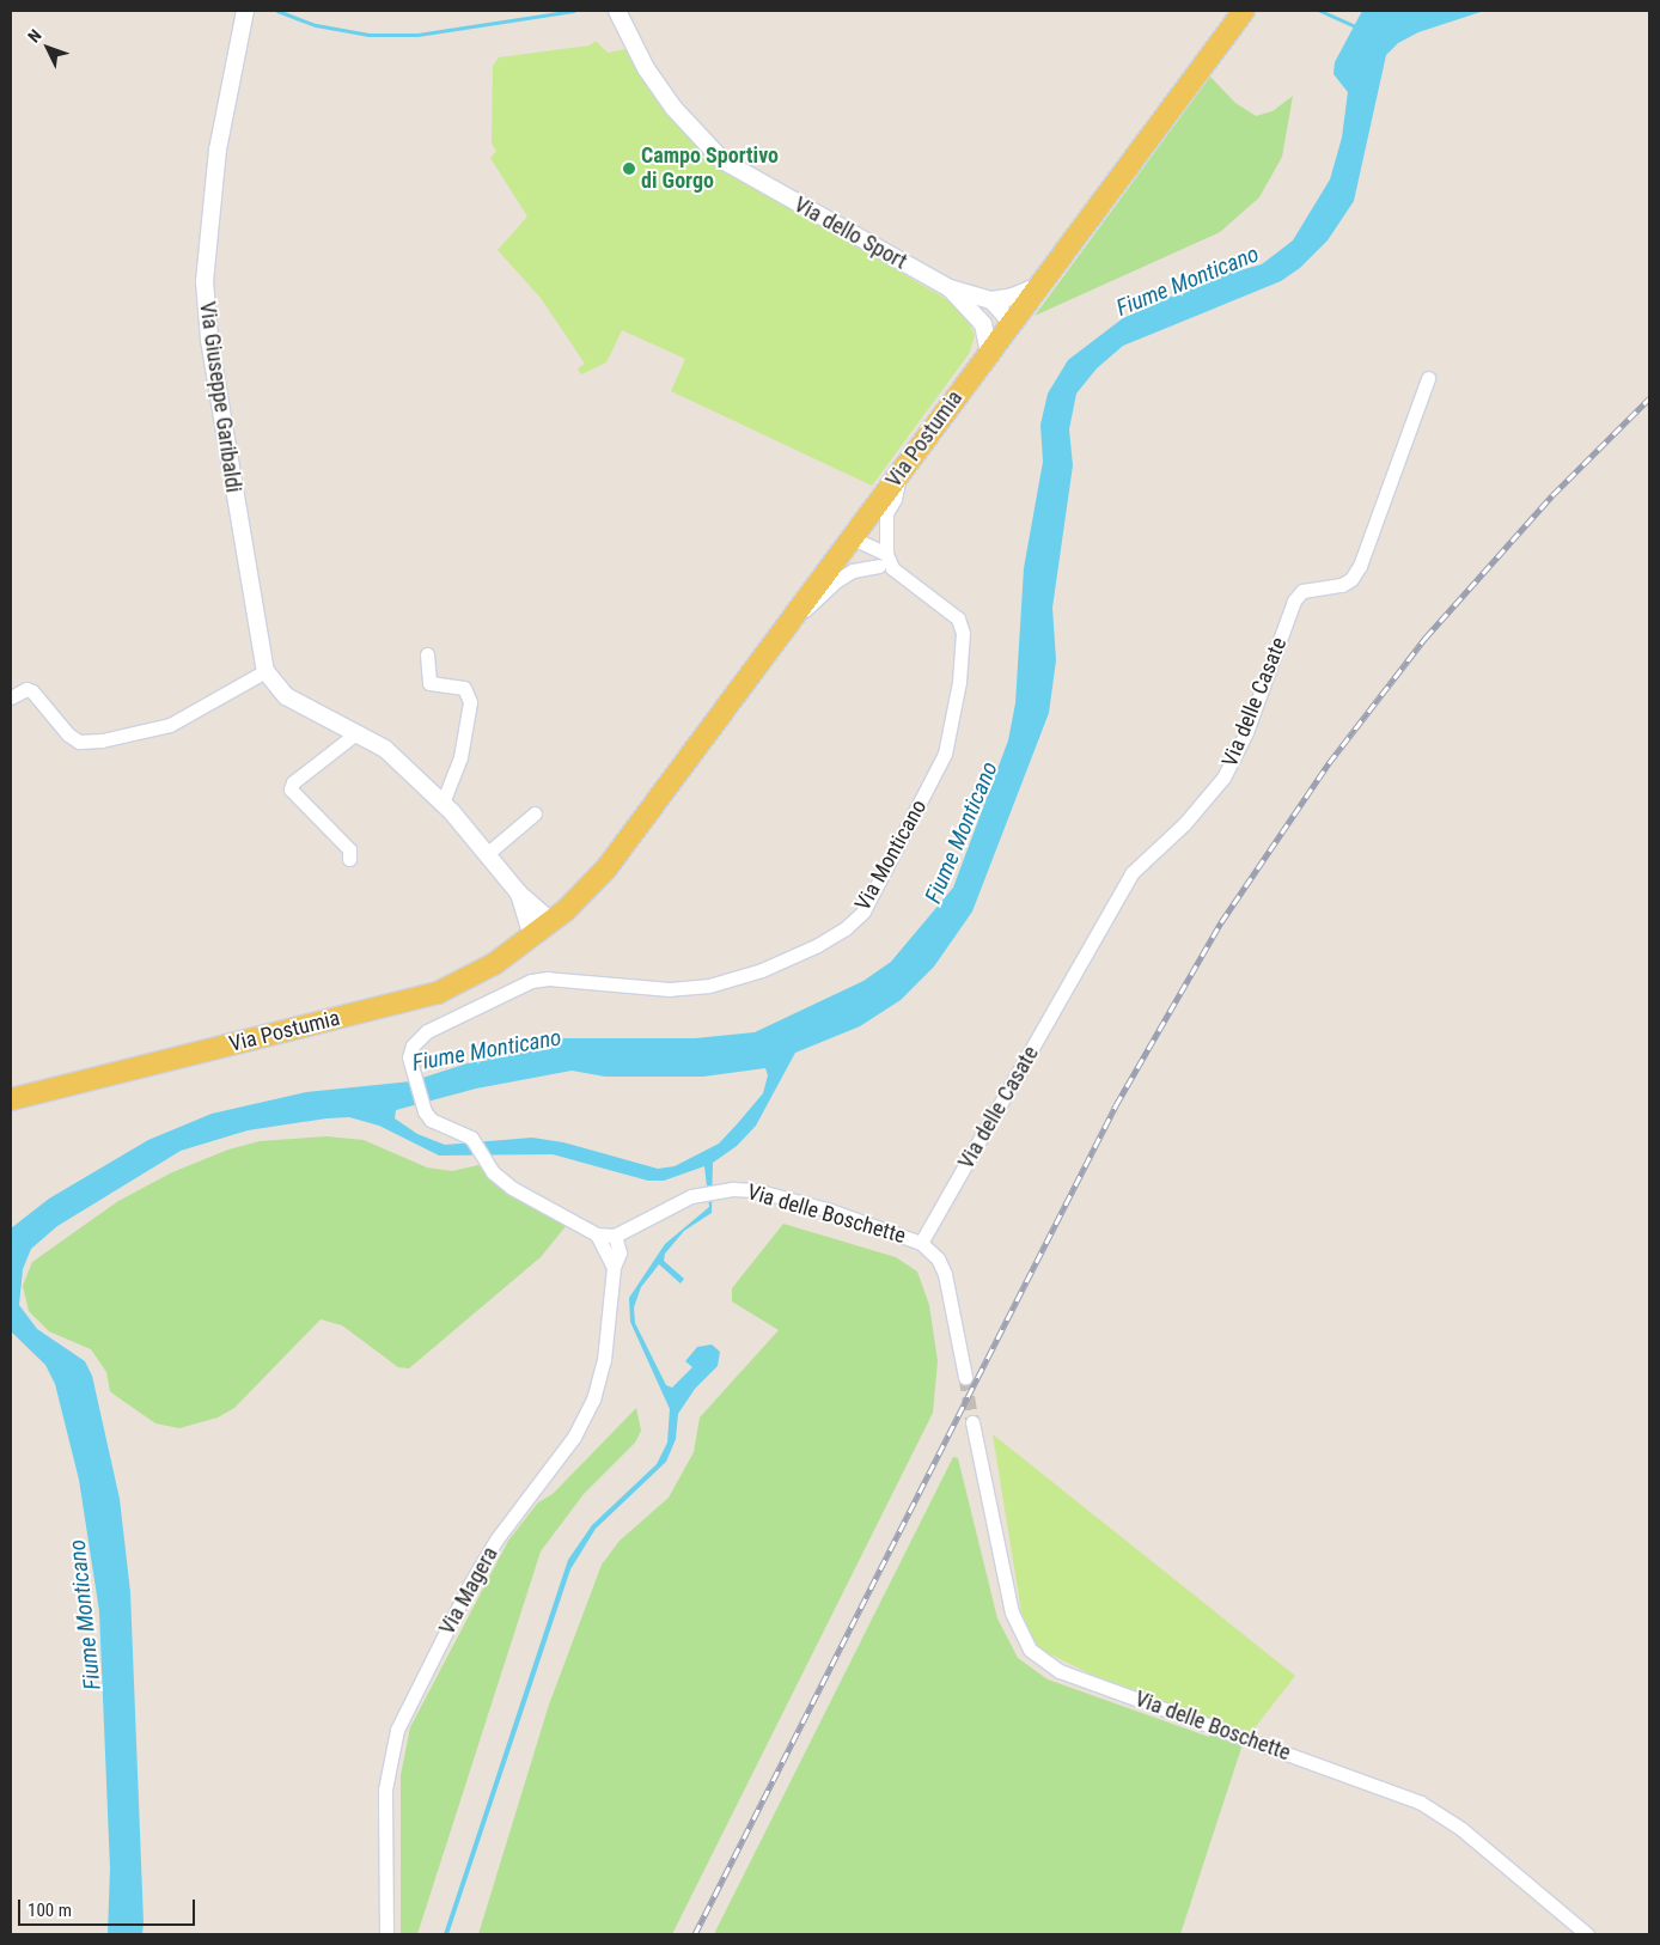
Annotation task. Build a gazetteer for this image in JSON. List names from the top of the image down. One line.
{"streets":{"main road":["Via Postumia"],"street":["Via dello Sport","Via Giuseppe Garibaldi","Via delle Casate","Via Monticano","Via delle Boschette","Via Magera"]},"crossings":[["Via Postumia","Via Monticano"],["Via delle Casate","Via delle Boschette"],["Via delle Boschette","Via Magera"]],"water":["Fiume Monticano"],"places":["Campo Sportivo di Gorgo"],"scale_bar":"100 m","north":"top left"}
